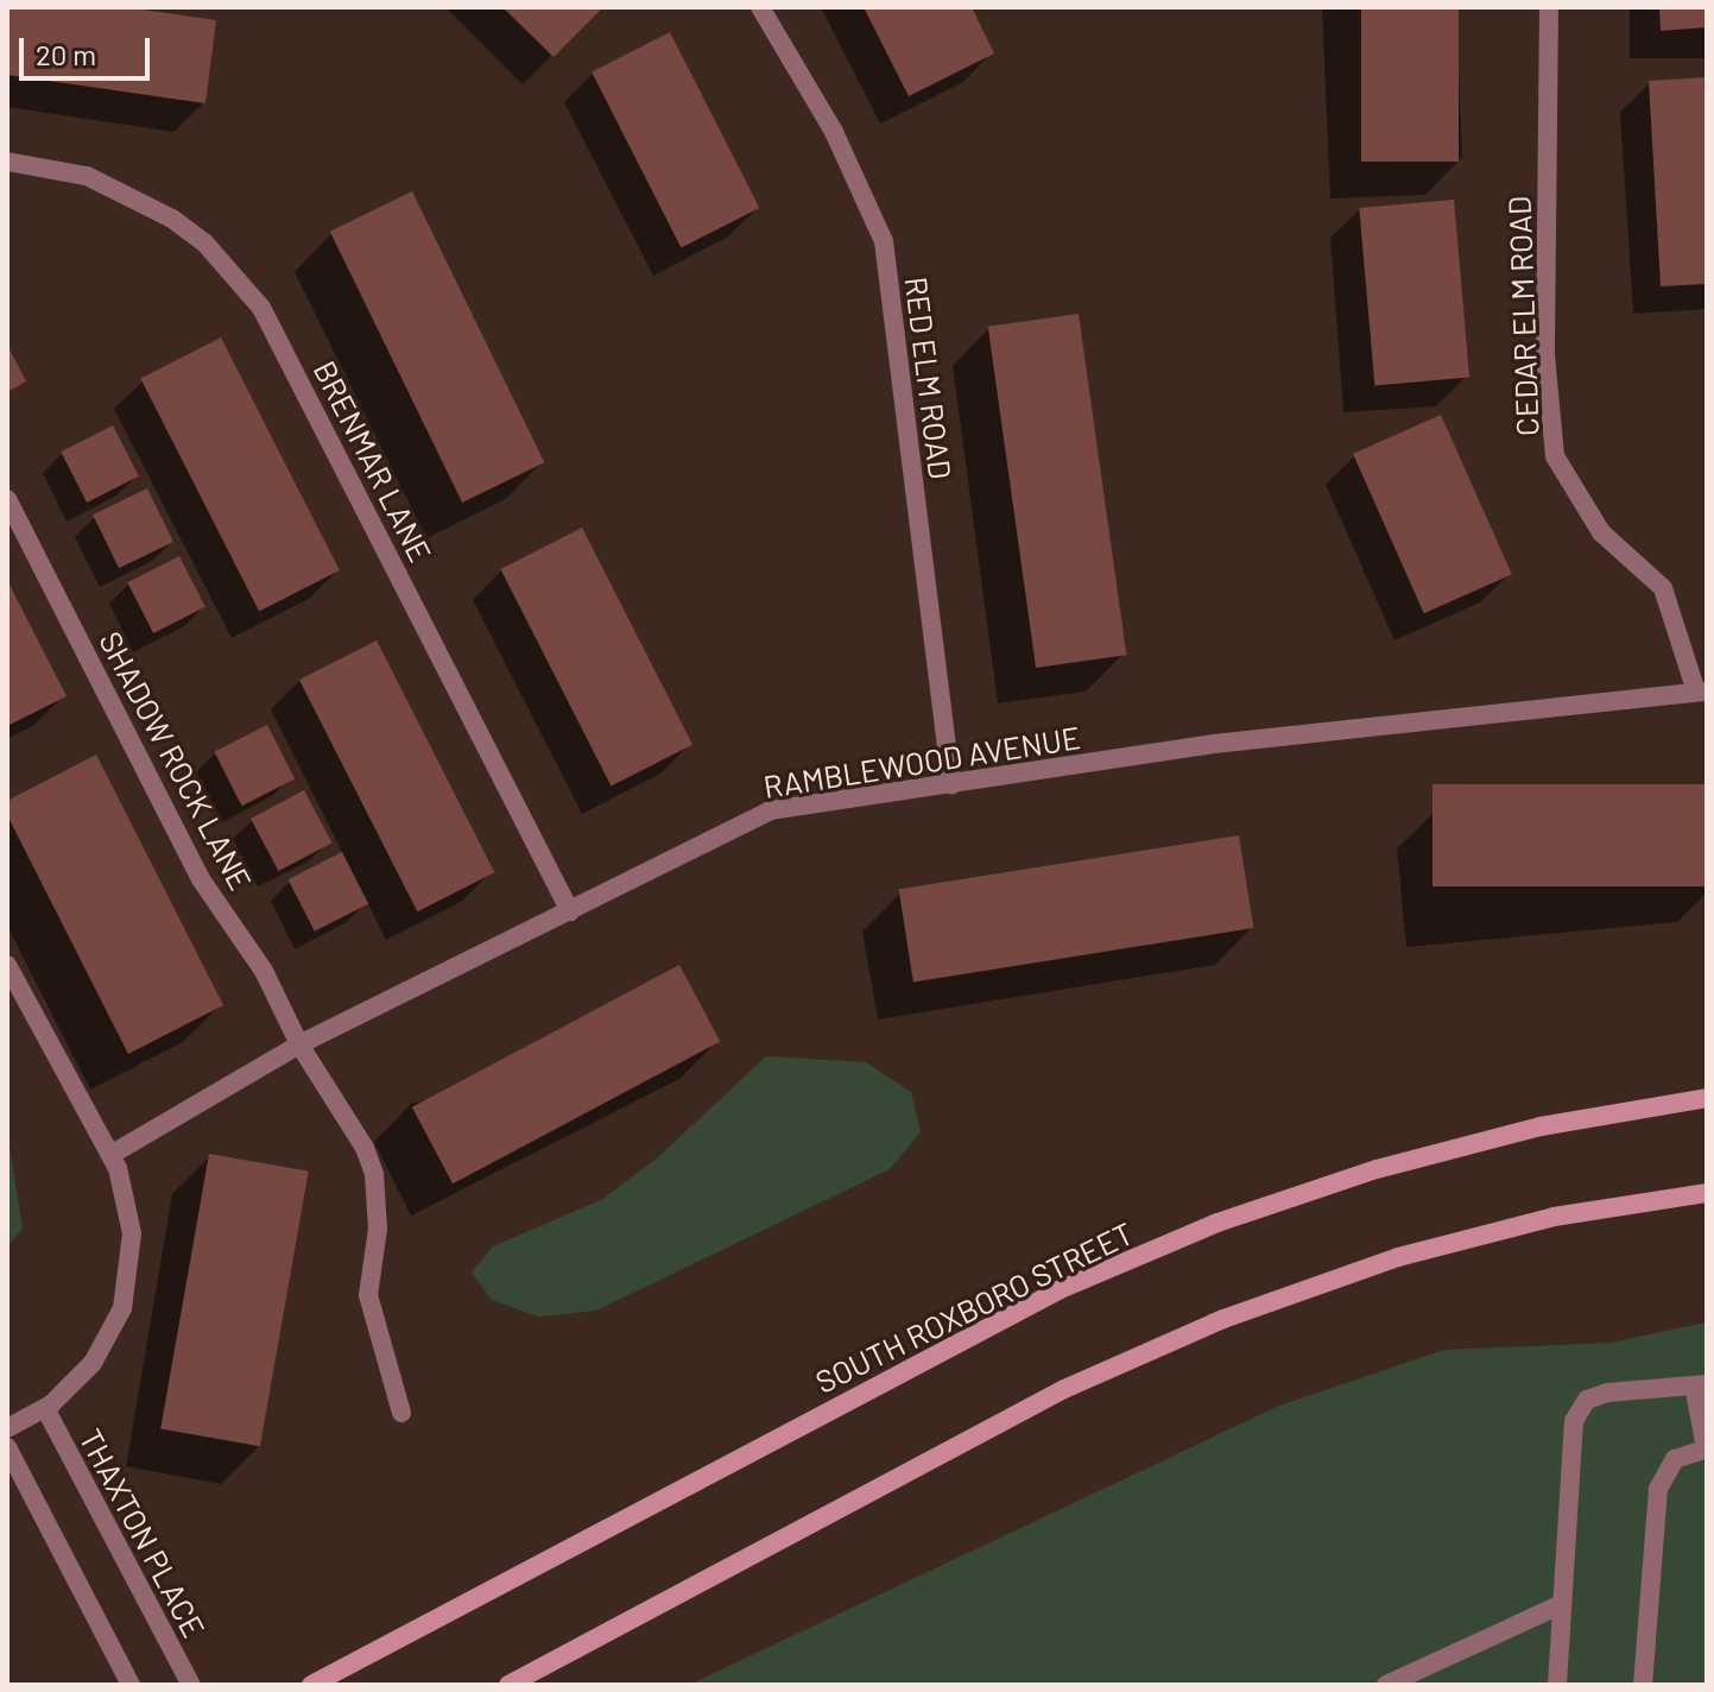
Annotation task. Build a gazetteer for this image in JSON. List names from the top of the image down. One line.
{"streets":{"street":["CEDAR ELM ROAD","RED ELM ROAD","BRENMAR LANE","SHADOW ROCK LANE","RAMBLEWOOD AVENUE","SOUTH ROXBORO STREET","THAXTON PLACE"]},"crossings":[["CEDAR ELM ROAD","RAMBLEWOOD AVENUE"],["RED ELM ROAD","RAMBLEWOOD AVENUE"],["BRENMAR LANE","RAMBLEWOOD AVENUE"],["SHADOW ROCK LANE","RAMBLEWOOD AVENUE"]],"scale_bar":"20 m"}
